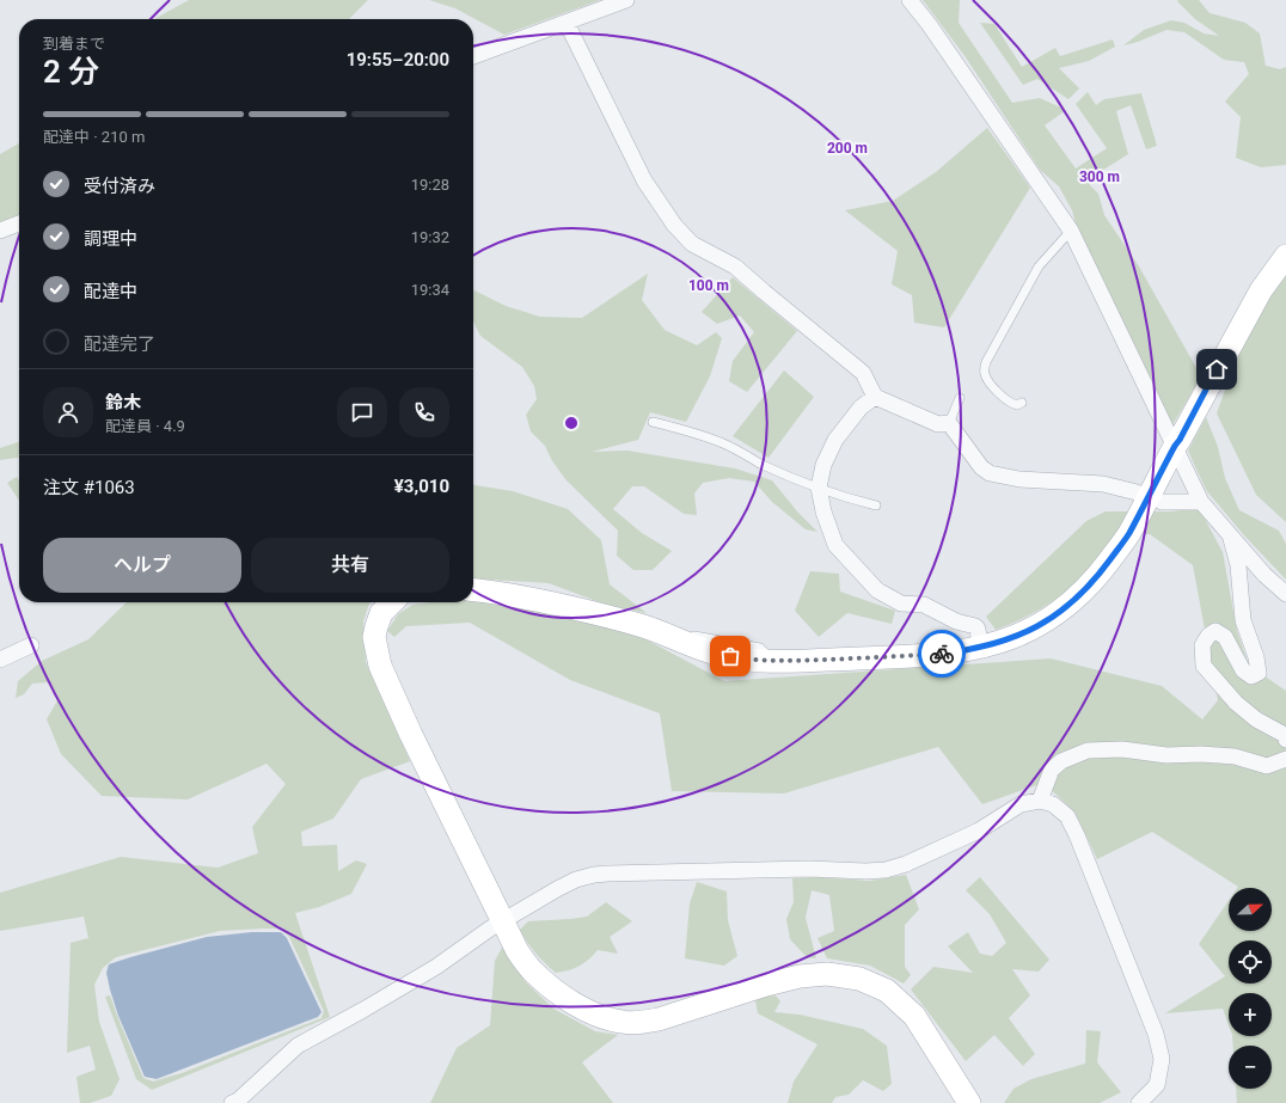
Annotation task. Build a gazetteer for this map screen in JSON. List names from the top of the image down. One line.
{"north":"right","page":{"heading":["2 分","到着まで","19:55–20:00"],"panel":["鈴木","配達員 · 4.9","注文 #1063","¥3,010"],"bar":"配達中 · 210 m","list":[["受付済み","19:28"],["調理中","19:32"],["配達中","19:34"],"配達完了"],"buttons":["ヘルプ","共有"],"map_buttons":["+","−"]},"rings":["200 m","300 m","100 m"]}
